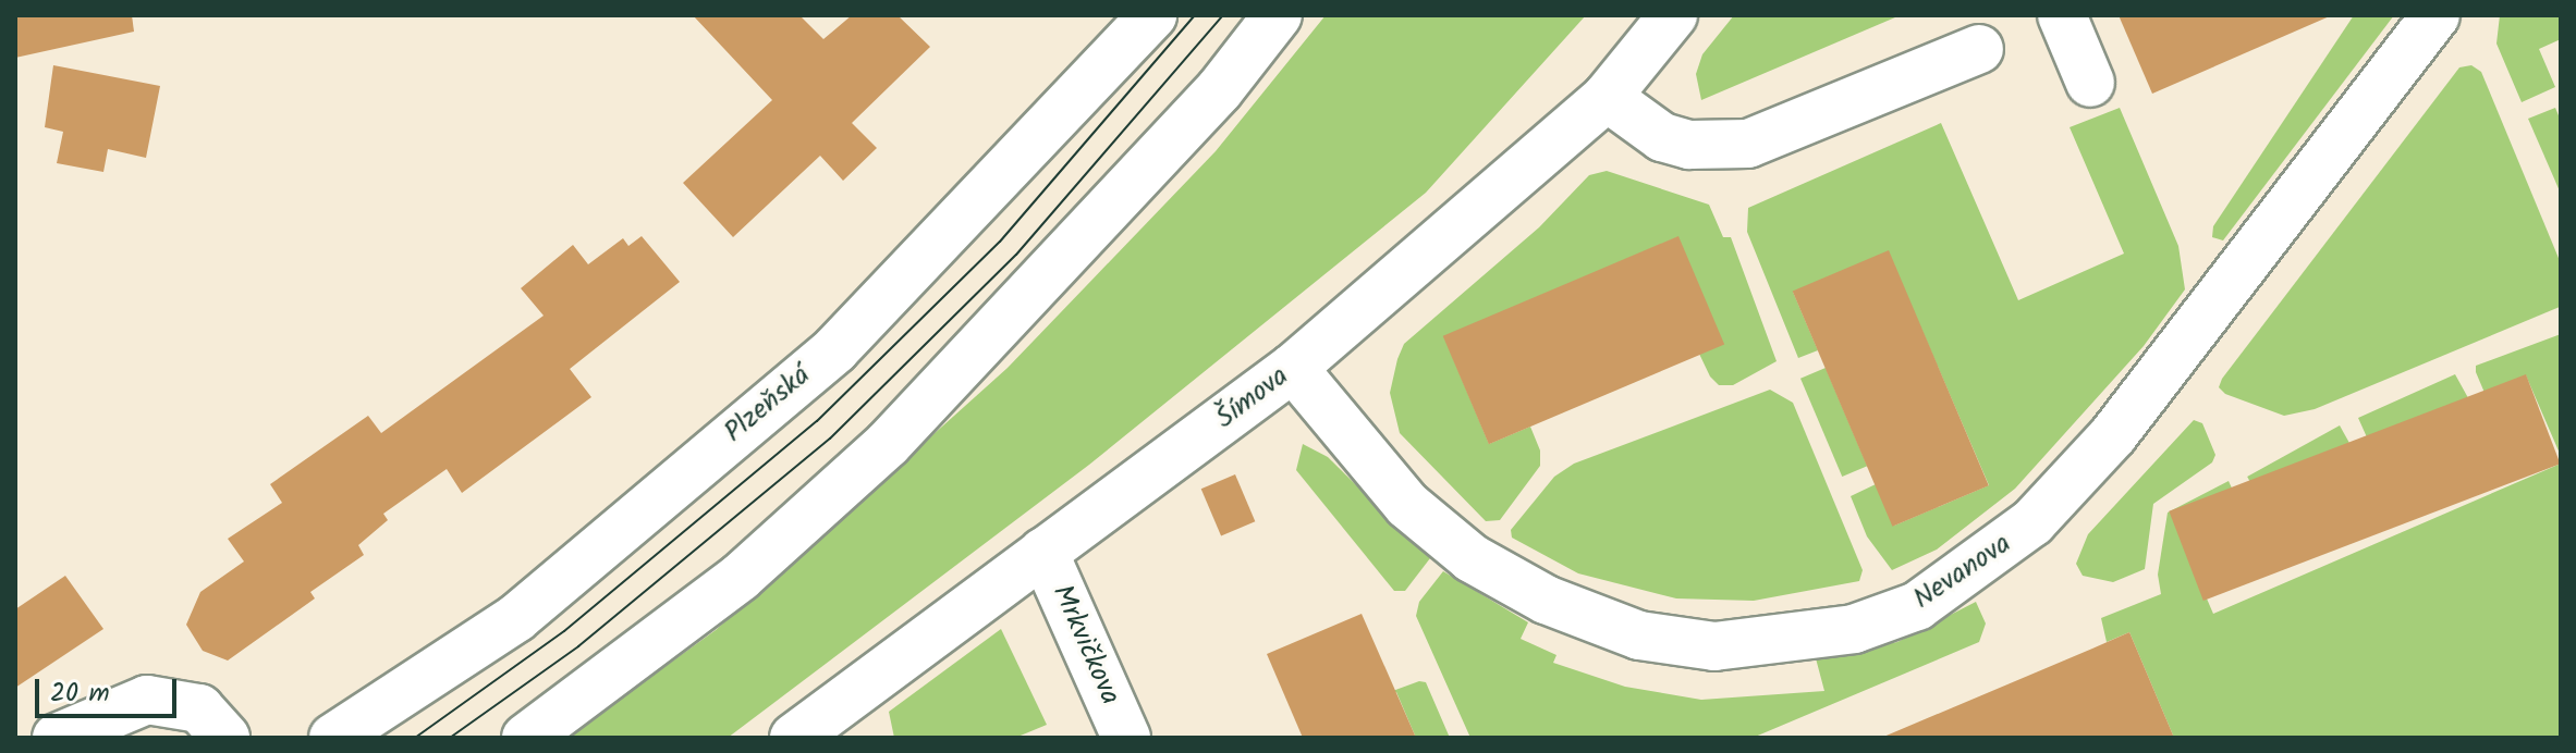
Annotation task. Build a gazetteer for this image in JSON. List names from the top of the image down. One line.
{"streets":{"street":["Šímova","Plzeňská","Nevanova","Mrkvičkova"]},"crossings":[["Šímova","Nevanova"],["Šímova","Mrkvičkova"]],"scale_bar":"20 m"}
